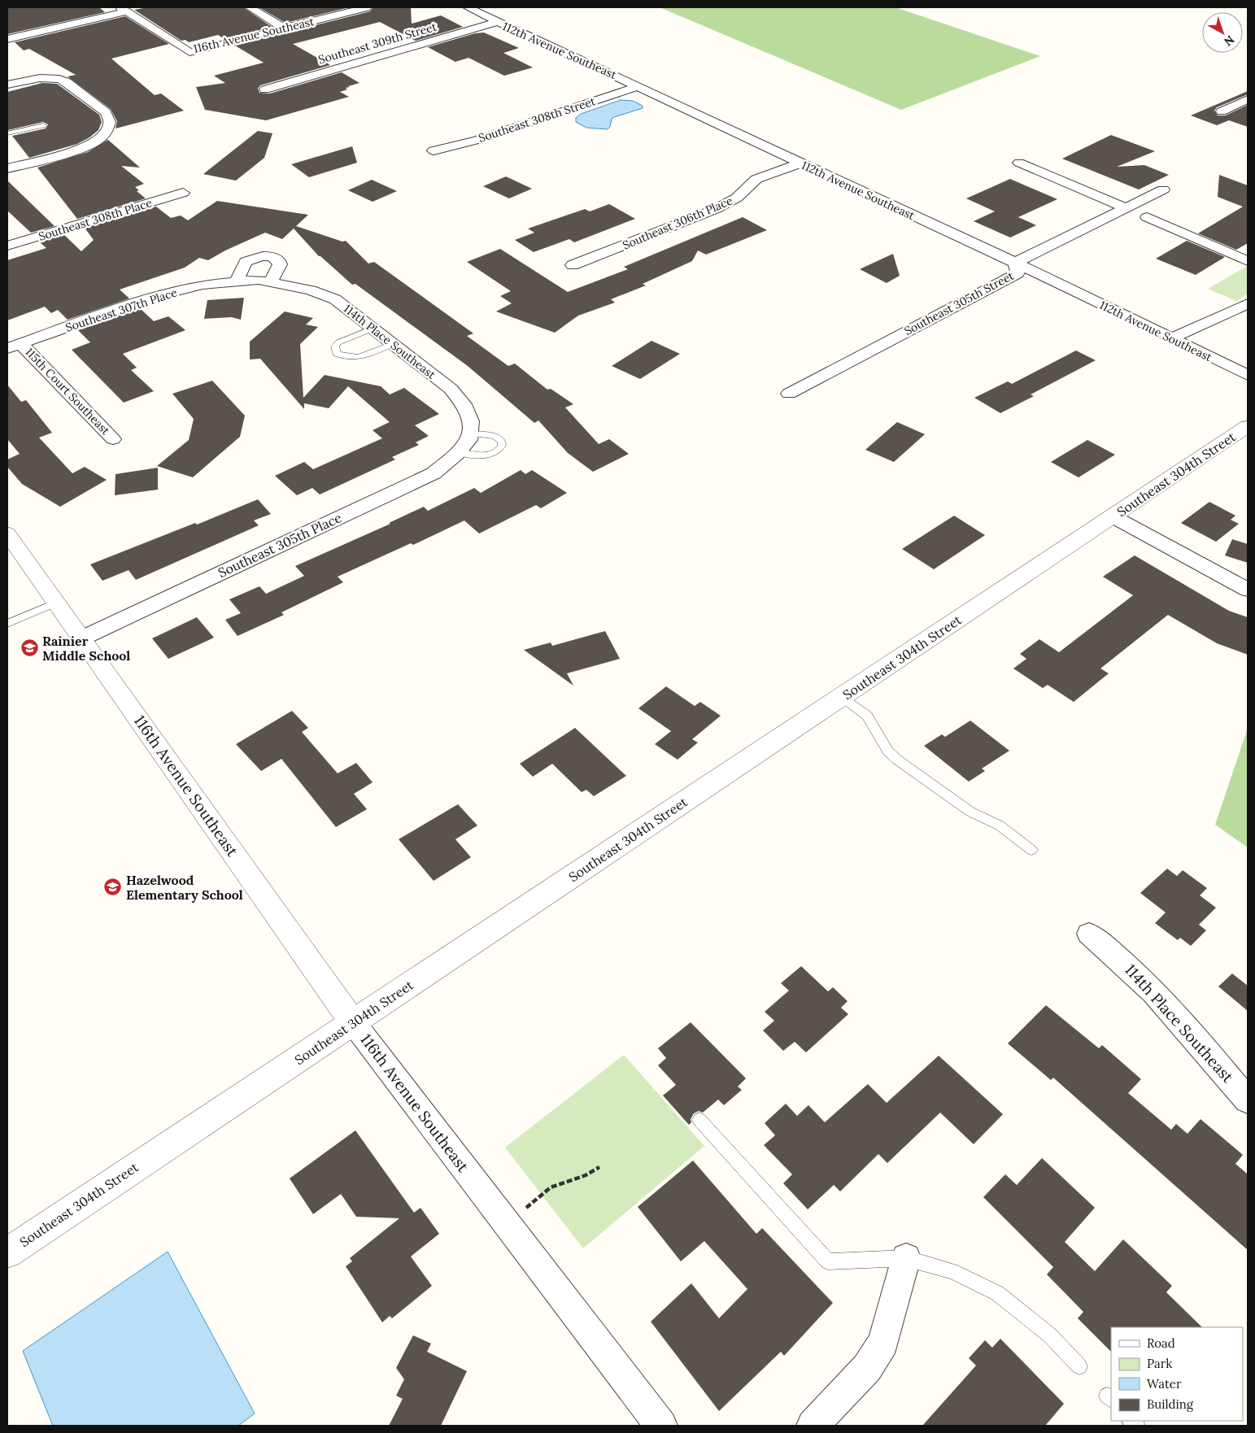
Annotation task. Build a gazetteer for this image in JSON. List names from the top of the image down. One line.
{"streets":{"street":["116th Avenue Southeast","Southeast 309th Street","112th Avenue Southeast","Southeast 308th Street","Southeast 308th Place","Southeast 306th Place","Southeast 305th Street","Southeast 307th Place","114th Place Southeast","115th Court Southeast","Southeast 304th Street","Southeast 305th Place"]},"crossings":[["116th Avenue Southeast","Southeast 304th Street"],["116th Avenue Southeast","Southeast 305th Place"],["Southeast 309th Street","112th Avenue Southeast"],["112th Avenue Southeast","Southeast 308th Street"],["112th Avenue Southeast","Southeast 306th Place"],["112th Avenue Southeast","Southeast 305th Street"],["Southeast 307th Place","114th Place Southeast"],["Southeast 307th Place","115th Court Southeast"],["114th Place Southeast","Southeast 305th Place"]],"places":{"school or university":["Rainier Middle School","Hazelwood Elementary School"]},"legend":["Road","Park","Water","Building"],"north":"bottom right"}
